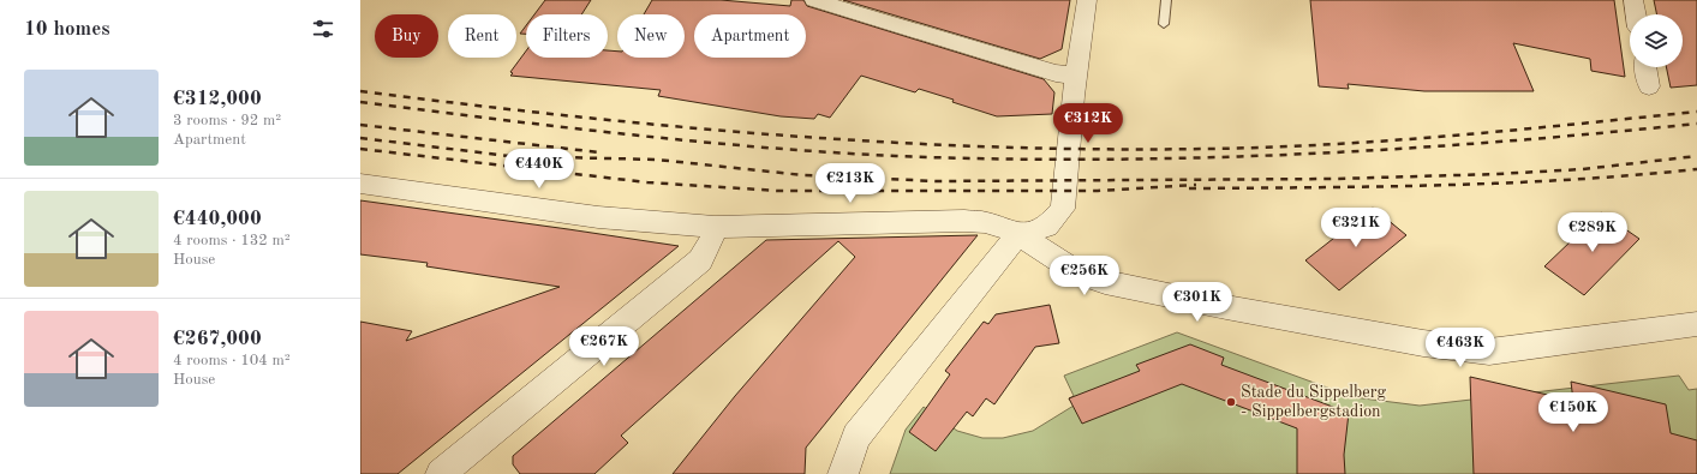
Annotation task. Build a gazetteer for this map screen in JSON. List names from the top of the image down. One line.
{"places":["Stade du Sippelberg - Sippelbergstadion"],"page":{"heading":"10 homes","chip":["Buy","Rent","Filters","New","Apartment"],"list":[{"name":"€312,000","note":"3 rooms · 92 m² · Apartment"},{"name":"€440,000","note":"4 rooms · 132 m² · House"},{"name":"€267,000","note":"4 rooms · 104 m² · House"}],"price":["€312K","€440K","€213K","€321K","€289K","€256K","€301K","€267K","€463K","€150K"]}}
